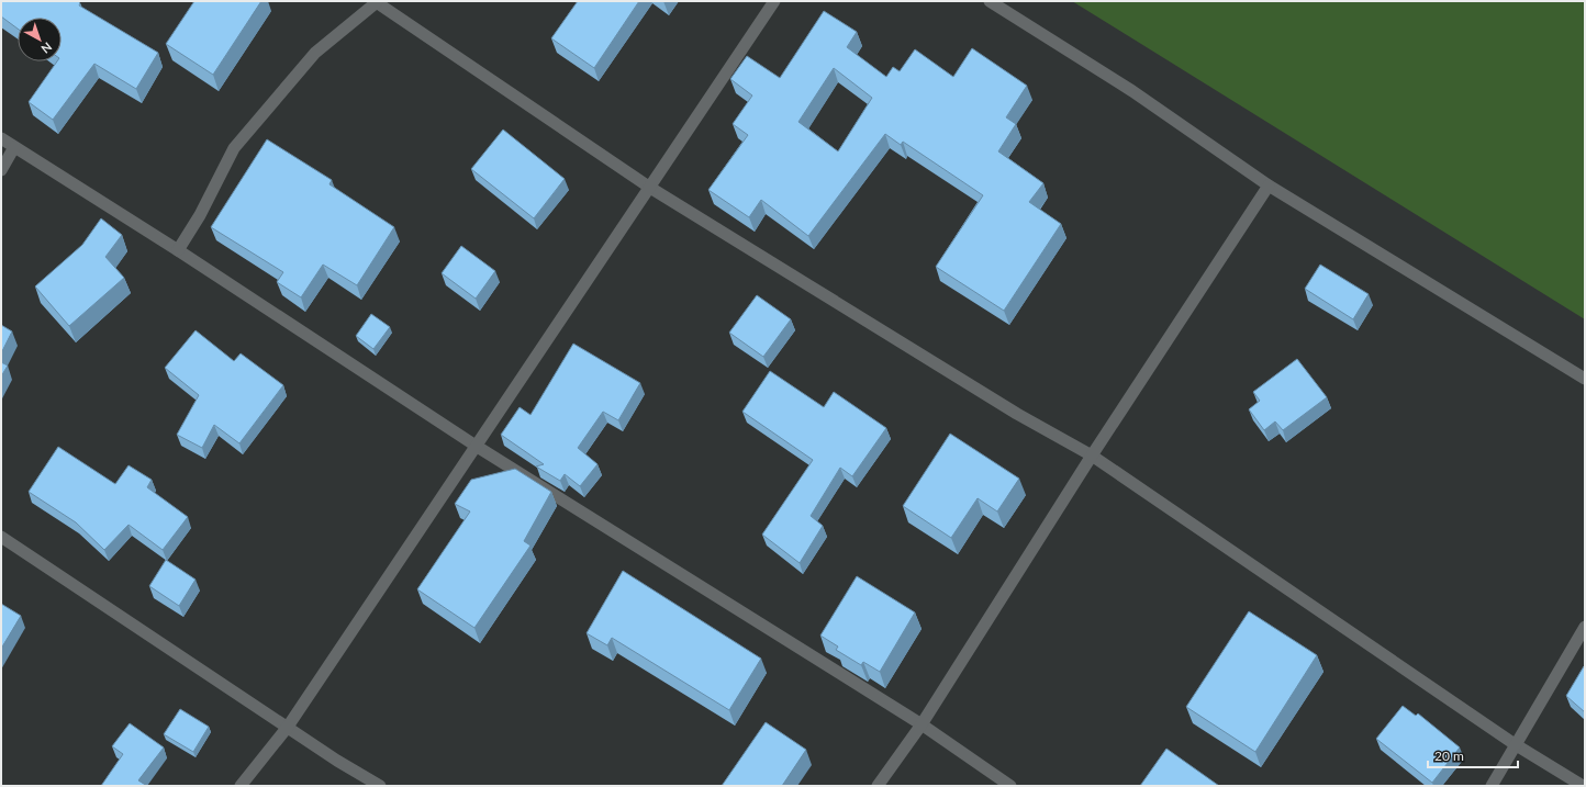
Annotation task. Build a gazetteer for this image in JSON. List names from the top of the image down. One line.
{"scale_bar":"20 m","north":"bottom right"}
